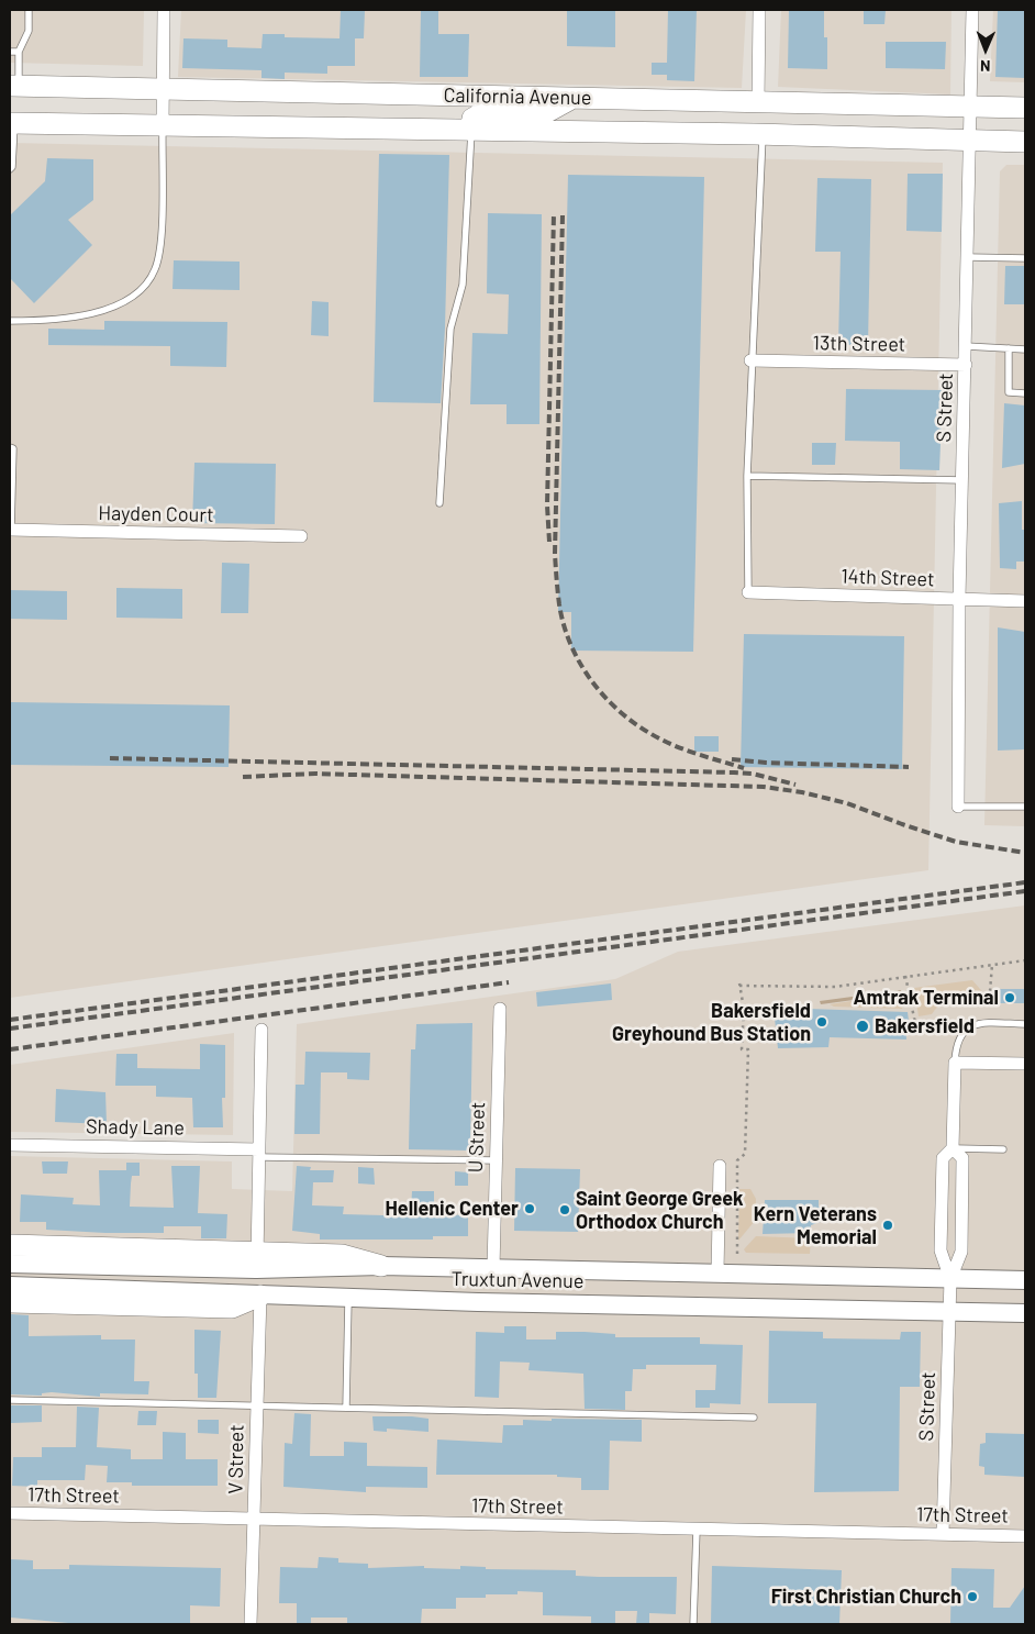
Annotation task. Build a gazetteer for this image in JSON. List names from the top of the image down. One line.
{"streets":{"main road":["California Avenue","Truxtun Avenue"],"street":["13th Street","S Street","Hayden Court","14th Street","Shady Lane","U Street","V Street","17th Street"]},"crossings":[["California Avenue","S Street"],["13th Street","S Street"],["S Street","14th Street"],["S Street","Truxtun Avenue"],["S Street","17th Street"],["U Street","Truxtun Avenue"],["Truxtun Avenue","V Street"],["V Street","17th Street"]],"places":["Amtrak Terminal","Bakersfield Greyhound Bus Station","Bakersfield","Hellenic Center","Saint George Greek Orthodox Church","Kern Veterans Memorial","First Christian Church"],"north":"bottom"}
